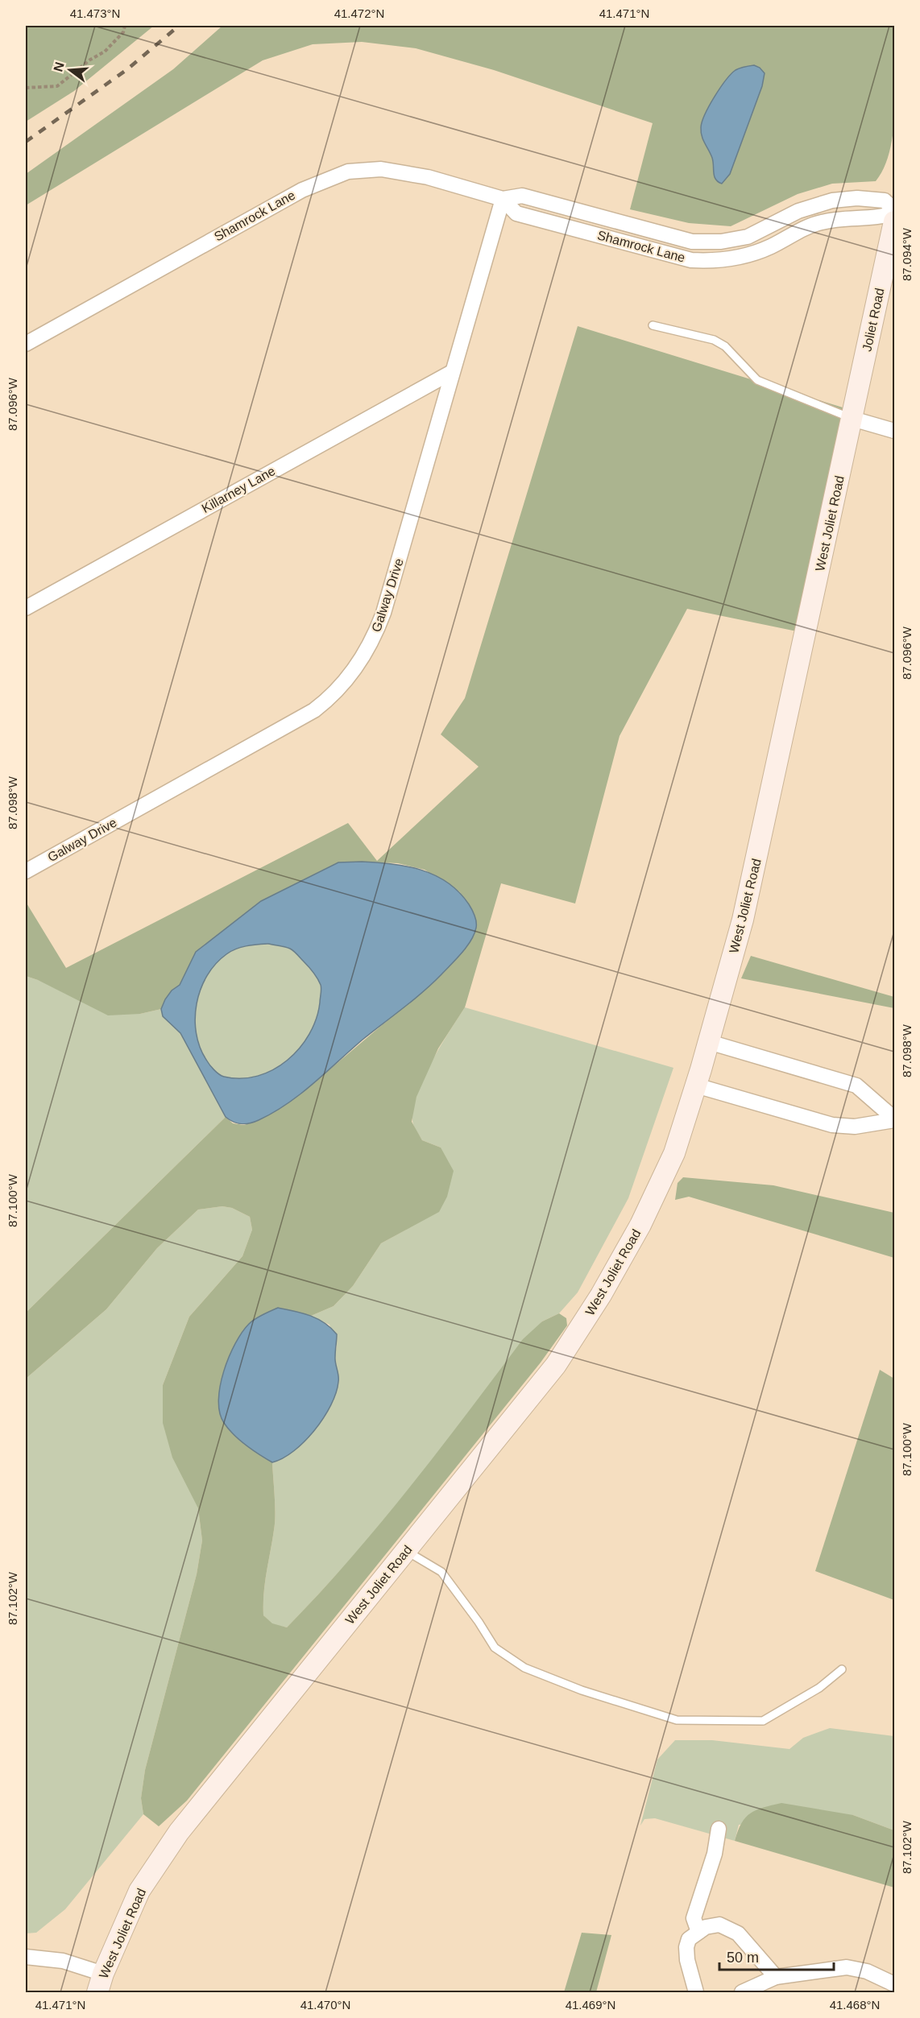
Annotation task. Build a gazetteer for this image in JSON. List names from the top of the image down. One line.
{"streets":{"main road":["Joliet Road","West Joliet Road"],"street":["Shamrock Lane","Killarney Lane","Galway Drive"]},"crossings":[["Shamrock Lane","Galway Drive"],["Joliet Road","West Joliet Road"],["Killarney Lane","Galway Drive"]],"scale_bar":"50 m","north":"left","coordinates":["41.473°N","41.472°N","41.471°N","87.094°W","87.096°W","87.098°W","87.100°W","87.102°W","41.470°N","41.469°N","41.468°N"]}
